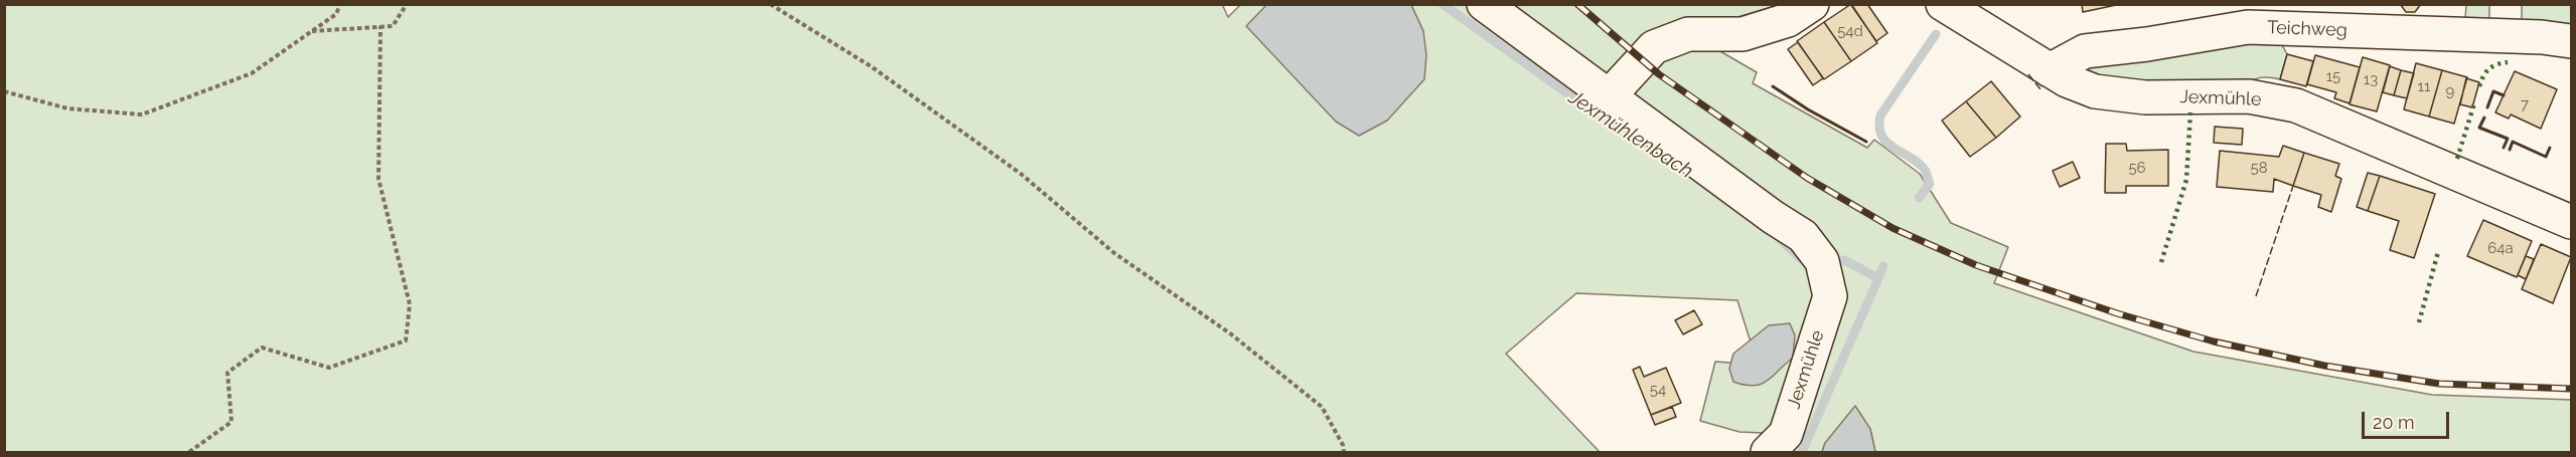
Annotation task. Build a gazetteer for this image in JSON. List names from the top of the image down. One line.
{"streets":{"street":["Teichweg","Jexmühle"]},"crossings":[["Teichweg","Jexmühle"]],"water":["Jexmühlenbach"],"house_numbers":["54d","15","13","11","9","7","56","58","64a","54"],"scale_bar":"20 m"}
